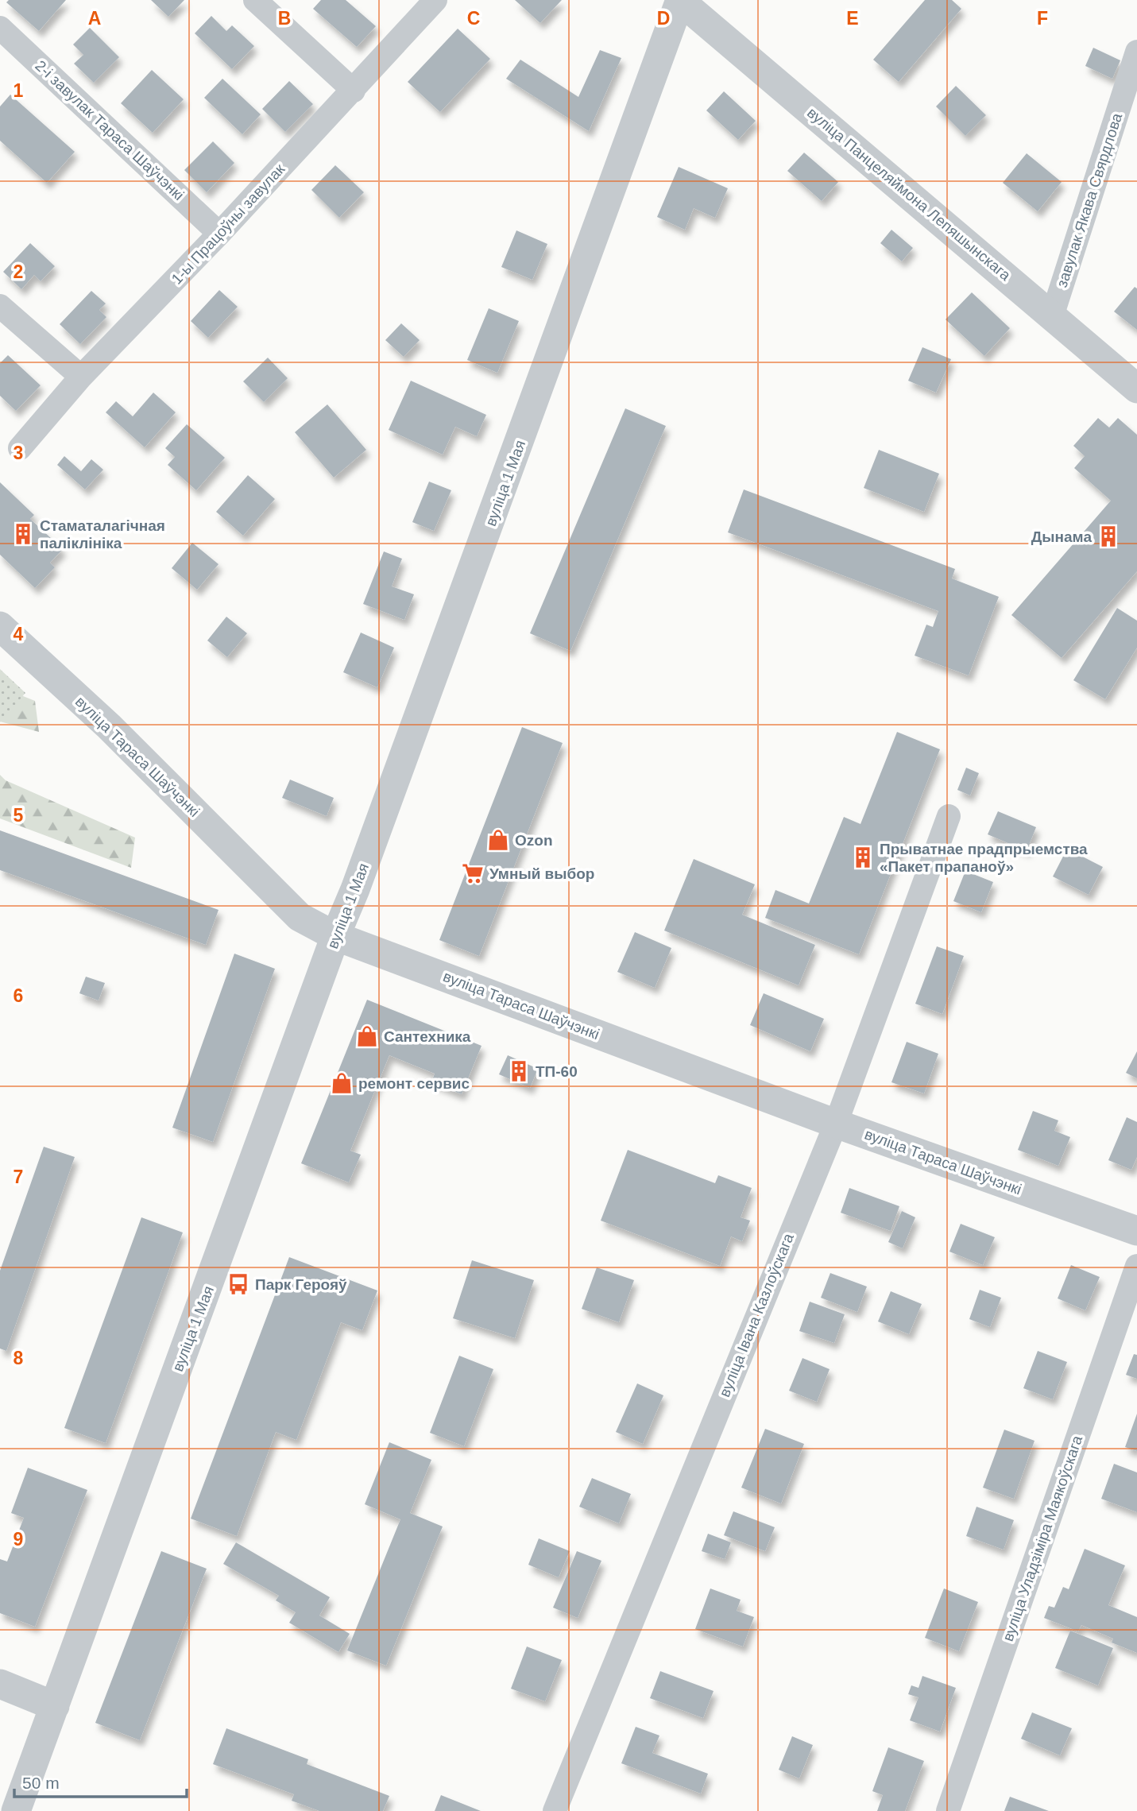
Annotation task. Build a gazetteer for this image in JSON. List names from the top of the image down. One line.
{"streets":{"street":["2-і завулак Тараса Шаўчэнкі","вуліца Панцеляймона Лепяшынскага","завулак Якава Свярдлова","1-ы Працоўны завулак","вуліца 1 Мая","вуліца Тараса Шаўчэнкі","вуліца Івана Казлоўскага","вуліца Уладзіміра Маякоўскага"]},"crossings":[["2-і завулак Тараса Шаўчэнкі","1-ы Працоўны завулак"],["вуліца Панцеляймона Лепяшынскага","завулак Якава Свярдлова"],["вуліца Панцеляймона Лепяшынскага","вуліца 1 Мая"],["вуліца 1 Мая","вуліца Тараса Шаўчэнкі"],["вуліца Тараса Шаўчэнкі","вуліца Івана Казлоўскага"]],"places":{"building":["Стаматалагічная паліклініка","Дынама","Прыватнае прадпрыемства «Пакет прапаноў»","ТП-60"],"shop":["Ozon","Сантехника","ремонт сервис"],"supermarket":["Умный выбор"],"bus stop":["Парк Герояў"]},"scale_bar":"50 m","grid":{"columns":["A","B","C","D","E","F"],"rows":["1","2","3","4","5","6","7","8","9"]}}
